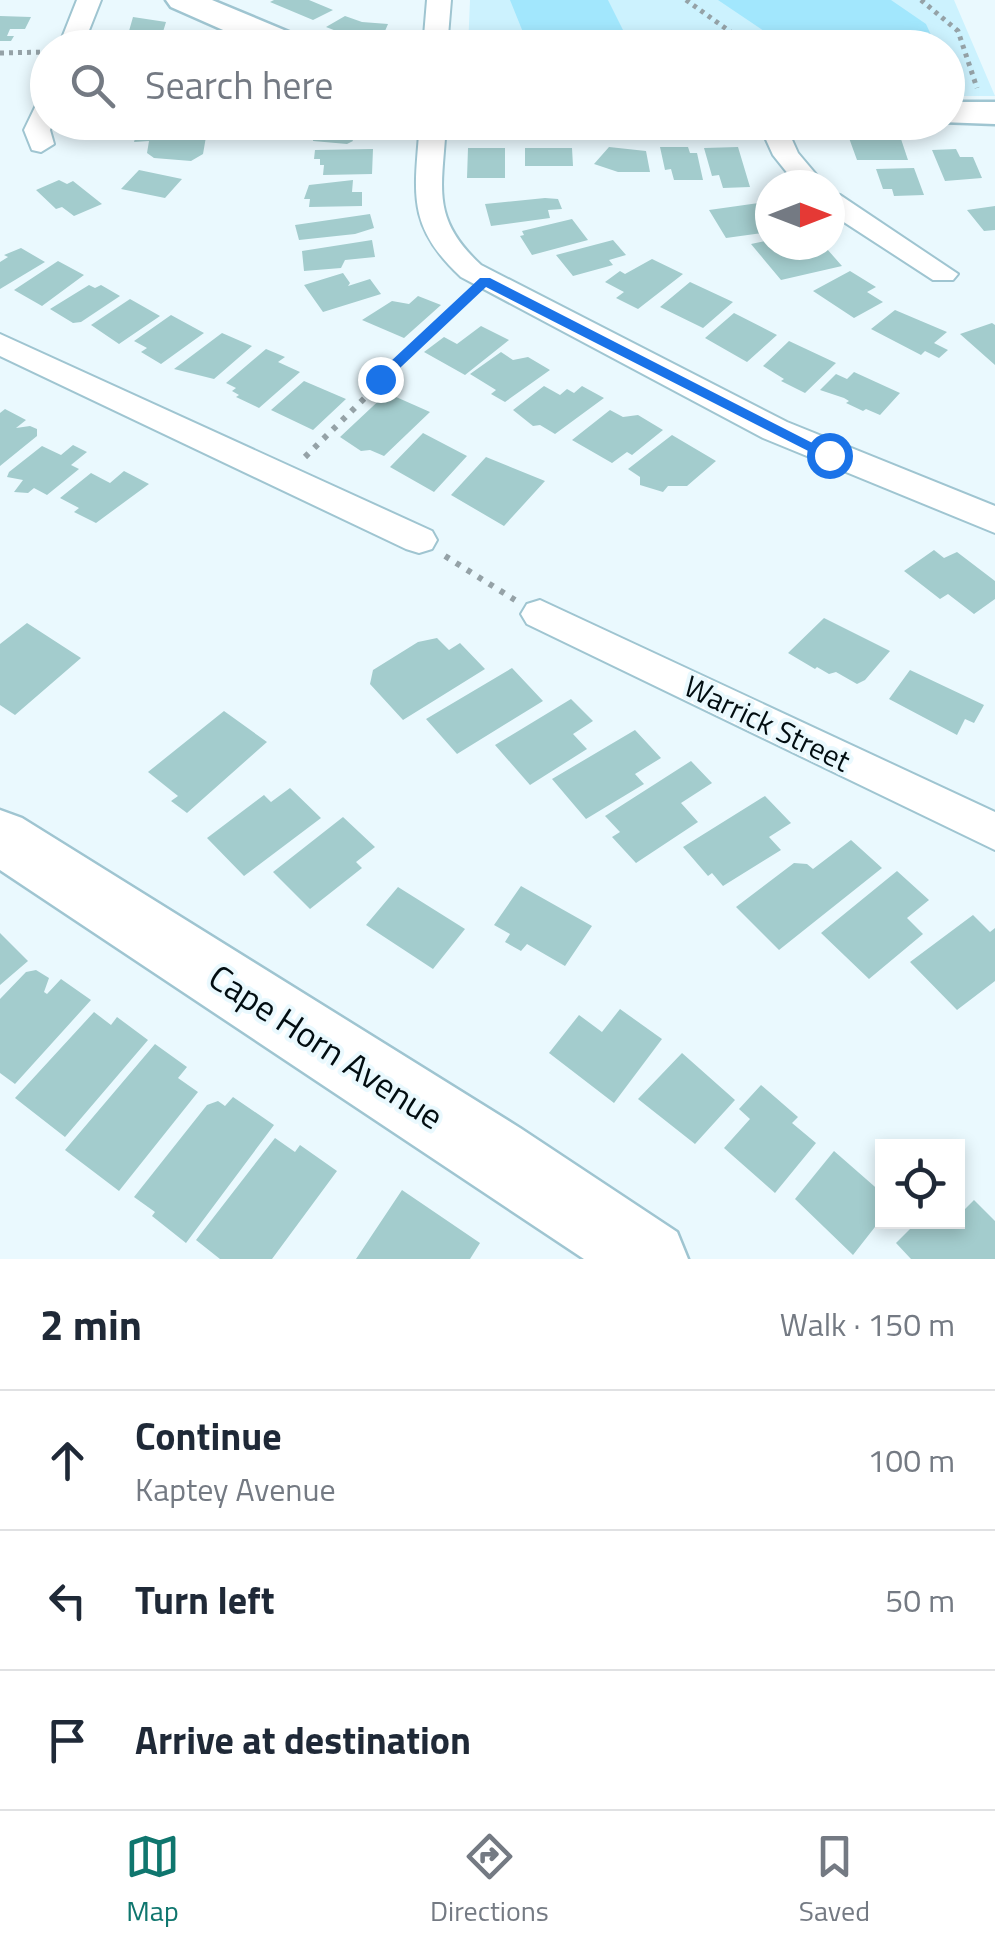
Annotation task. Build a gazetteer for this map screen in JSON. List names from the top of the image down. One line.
{"streets":{"street":["Warrick Street","Cape Horn Avenue"]},"north":"right","page":{"search":"Search here","heading":["2 min","Walk · 150 m"],"list":[["Continue","Kaptey Avenue","100 m"],["Turn left","50 m"],"Arrive at destination"],"nav":["Map","Directions","Saved"]}}
